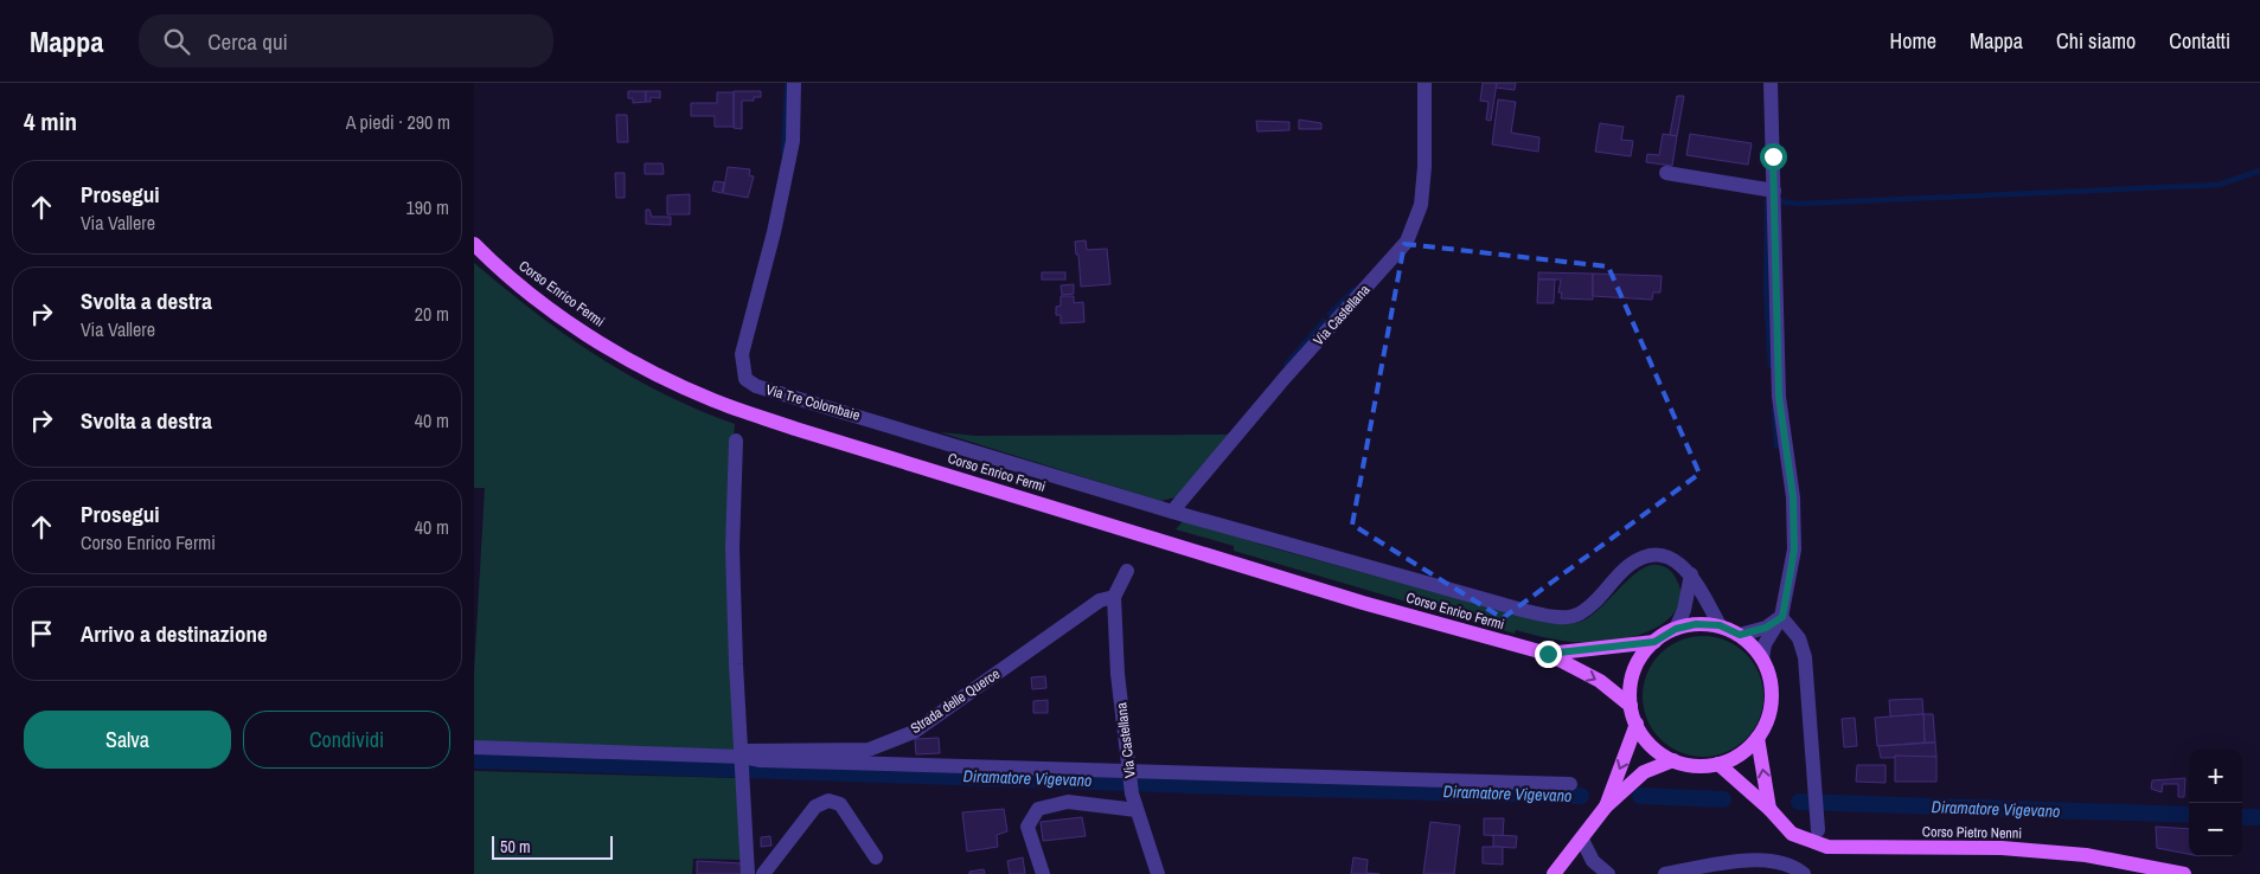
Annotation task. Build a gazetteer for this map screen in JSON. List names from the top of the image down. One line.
{"streets":{"main road":["Corso Enrico Fermi","Corso Pietro Nenni"],"street":["Via Castellana","Via Tre Colombaie","Strada delle Querce"]},"crossings":[["Corso Enrico Fermi","Corso Pietro Nenni"],["Via Castellana","Via Tre Colombaie"],["Via Castellana","Strada delle Querce"]],"water":["Diramatore Vigevano"],"scale_bar":"50 m","page":{"header":"Mappa","search":"Cerca qui","nav":["Home","Mappa","Chi siamo","Contatti"],"heading":["4 min","A piedi · 290 m"],"list":[["Prosegui","Via Vallere","190 m"],["Svolta a destra","Via Vallere","20 m"],["Svolta a destra","40 m"],["Prosegui","Corso Enrico Fermi","40 m"],"Arrivo a destinazione"],"buttons":["Salva","Condividi"],"map_buttons":["+","−"],"scale":"50 m"}}
